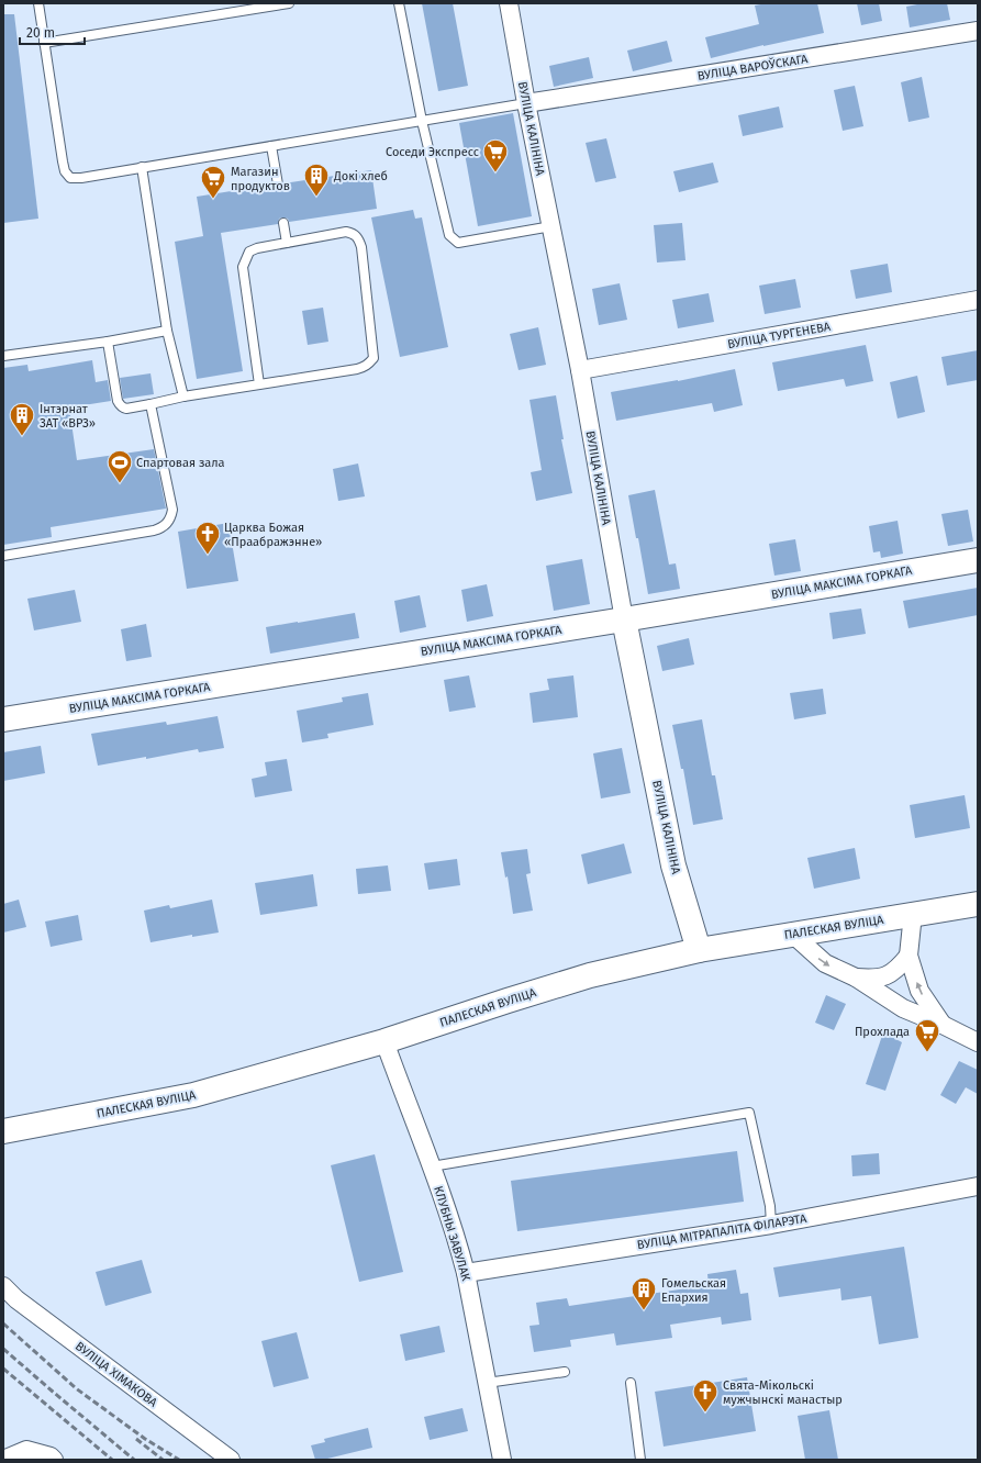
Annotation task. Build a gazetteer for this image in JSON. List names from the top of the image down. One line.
{"streets":{"street":["ВУЛІЦА ВАРОЎСКАГА","ВУЛІЦА КАЛІНІНА","ВУЛІЦА ТУРГЕНЕВА","ВУЛІЦА МАКСІМА ГОРКАГА","ПАЛЕСКАЯ ВУЛІЦА","ВУЛІЦА МІТРАПАЛІТА ФІЛАРЭТА","КЛУБНЫ ЗАВУЛАК","ВУЛІЦА ХІМАКОВА"]},"crossings":[["ВУЛІЦА ВАРОЎСКАГА","ВУЛІЦА КАЛІНІНА"],["ВУЛІЦА КАЛІНІНА","ВУЛІЦА ТУРГЕНЕВА"],["ВУЛІЦА КАЛІНІНА","ВУЛІЦА МАКСІМА ГОРКАГА"],["ВУЛІЦА КАЛІНІНА","ПАЛЕСКАЯ ВУЛІЦА"],["ПАЛЕСКАЯ ВУЛІЦА","КЛУБНЫ ЗАВУЛАК"],["ВУЛІЦА МІТРАПАЛІТА ФІЛАРЭТА","КЛУБНЫ ЗАВУЛАК"]],"places":{"supermarket":["Соседи Экспресс","Магазин продуктов","Прохлада"],"building":["Докі хлеб","Інтэрнат ЗАТ «ВРЗ»","Гомельская Епархия"],"sports":["Спартовая зала"],"church":["Царква Божая «Праабражэнне»","Свята-Мікольскі мужчынскі манастыр"]},"scale_bar":"20 m"}
